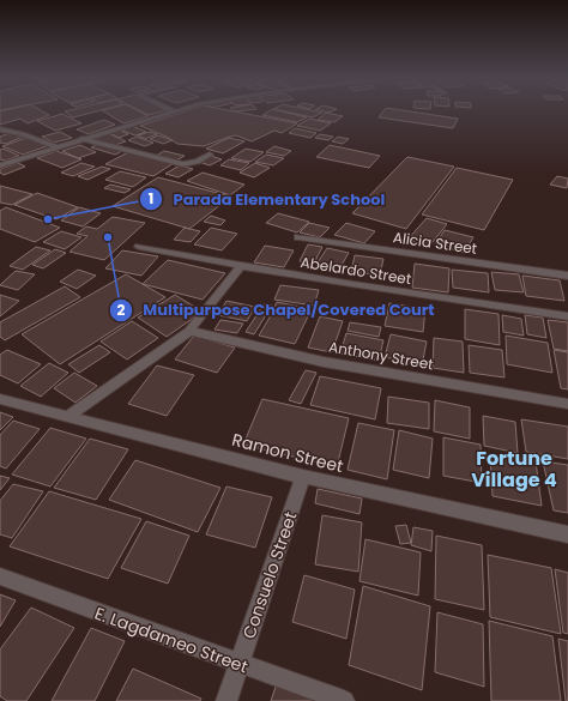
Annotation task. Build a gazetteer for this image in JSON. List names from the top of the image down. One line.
{"streets":{"street":["Alicia Street","Abelardo Street","Anthony Street","Ramon Street","Consuelo Street","E. Lagdameo Street"]},"crossings":[["Ramon Street","Consuelo Street"],["Consuelo Street","E. Lagdameo Street"]],"districts":["Fortune Village 4"],"places":["Parada Elementary School","Multipurpose Chapel/Covered Court"]}
